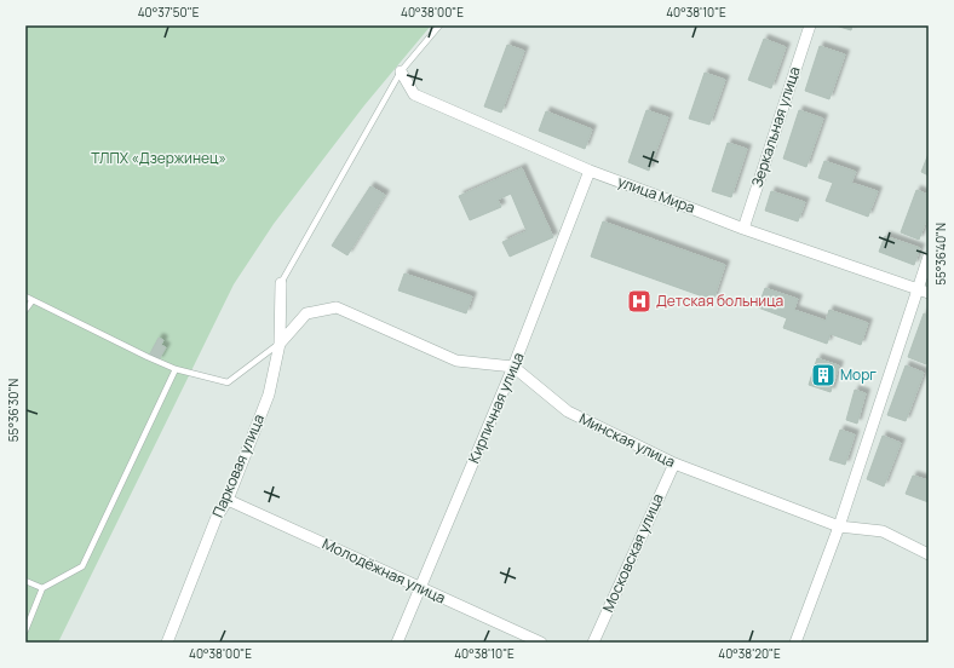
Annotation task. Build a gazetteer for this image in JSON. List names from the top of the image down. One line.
{"streets":{"street":["Зеркальная улица","улица Мира","Кирпичная улица","Минская улица","Парковая улица","Московская улица","Молодёжная улица"]},"crossings":[["Зеркальная улица","улица Мира"],["улица Мира","Кирпичная улица"],["Кирпичная улица","Минская улица"],["Кирпичная улица","Молодёжная улица"],["Минская улица","Московская улица"],["Парковая улица","Молодёжная улица"]],"parks":["ТЛПХ «Дзержинец»"],"places":{"hospital":["Детская больница"],"building":["Морг"]},"coordinates":["40°37'50\"E","40°38'00\"E","40°38'10\"E","55°36'40\"N","55°36'30\"N","40°38'20\"E"]}
